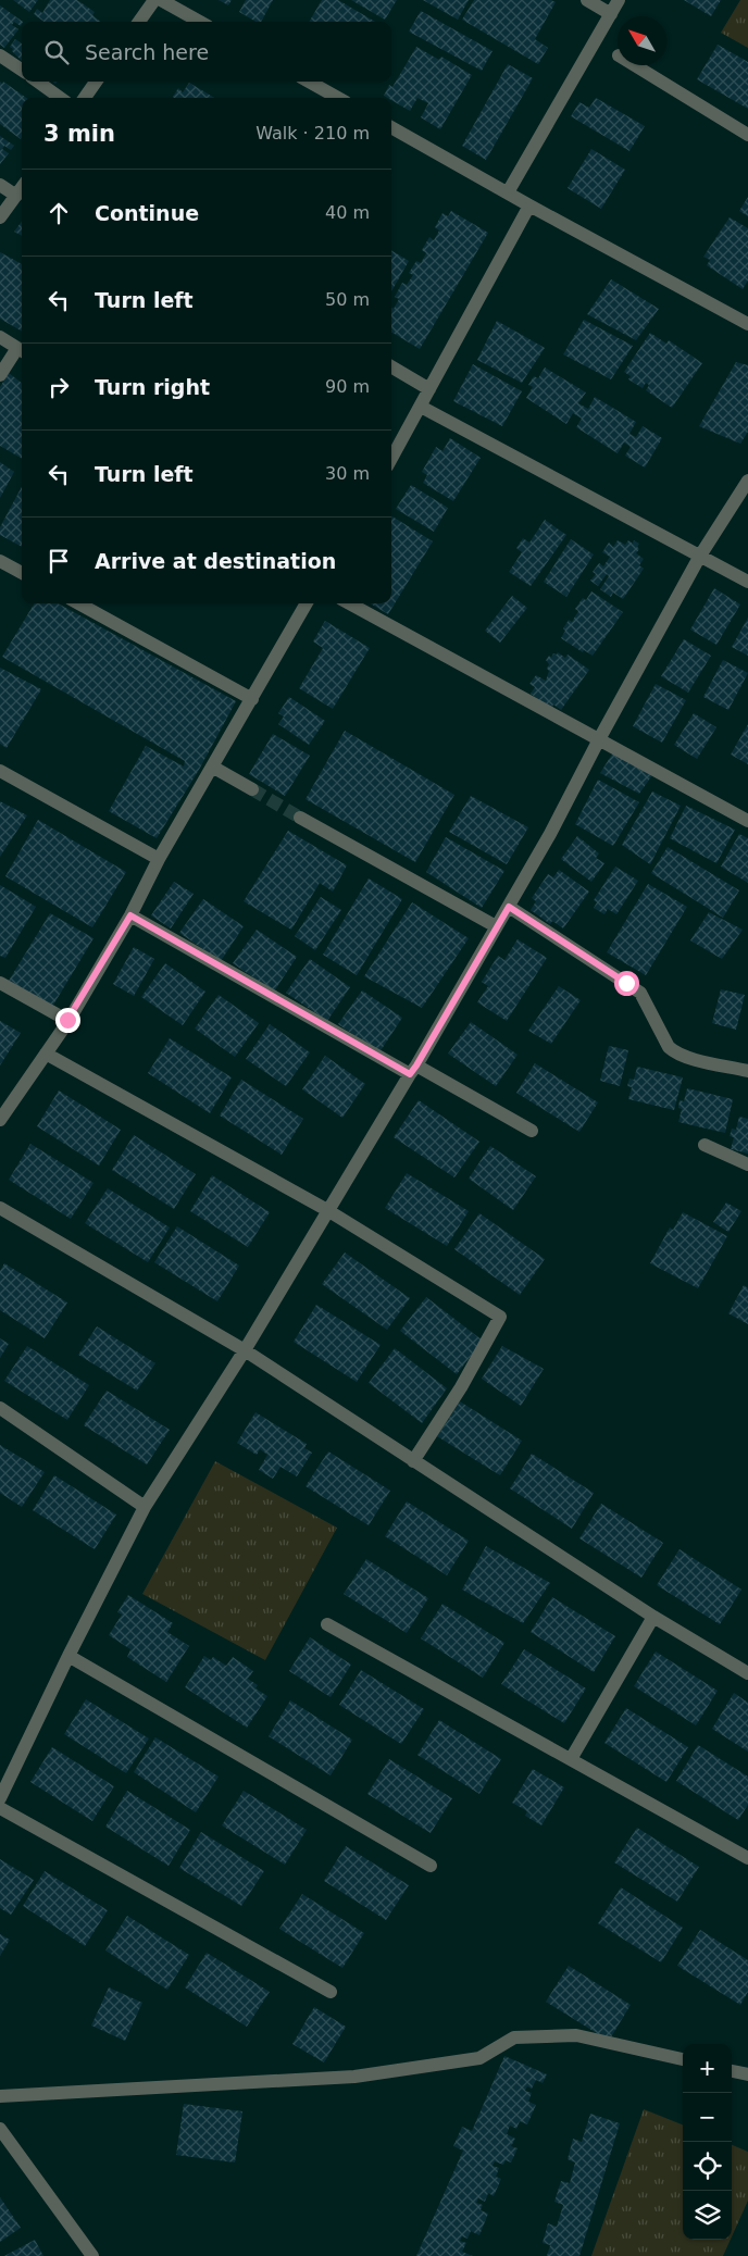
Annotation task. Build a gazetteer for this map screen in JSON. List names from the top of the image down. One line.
{"north":"top left","page":{"search":"Search here","heading":["3 min","Walk · 210 m"],"list":[["Continue","40 m"],["Turn left","50 m"],["Turn right","90 m"],["Turn left","30 m"],"Arrive at destination"],"map_buttons":["+","−"]}}
